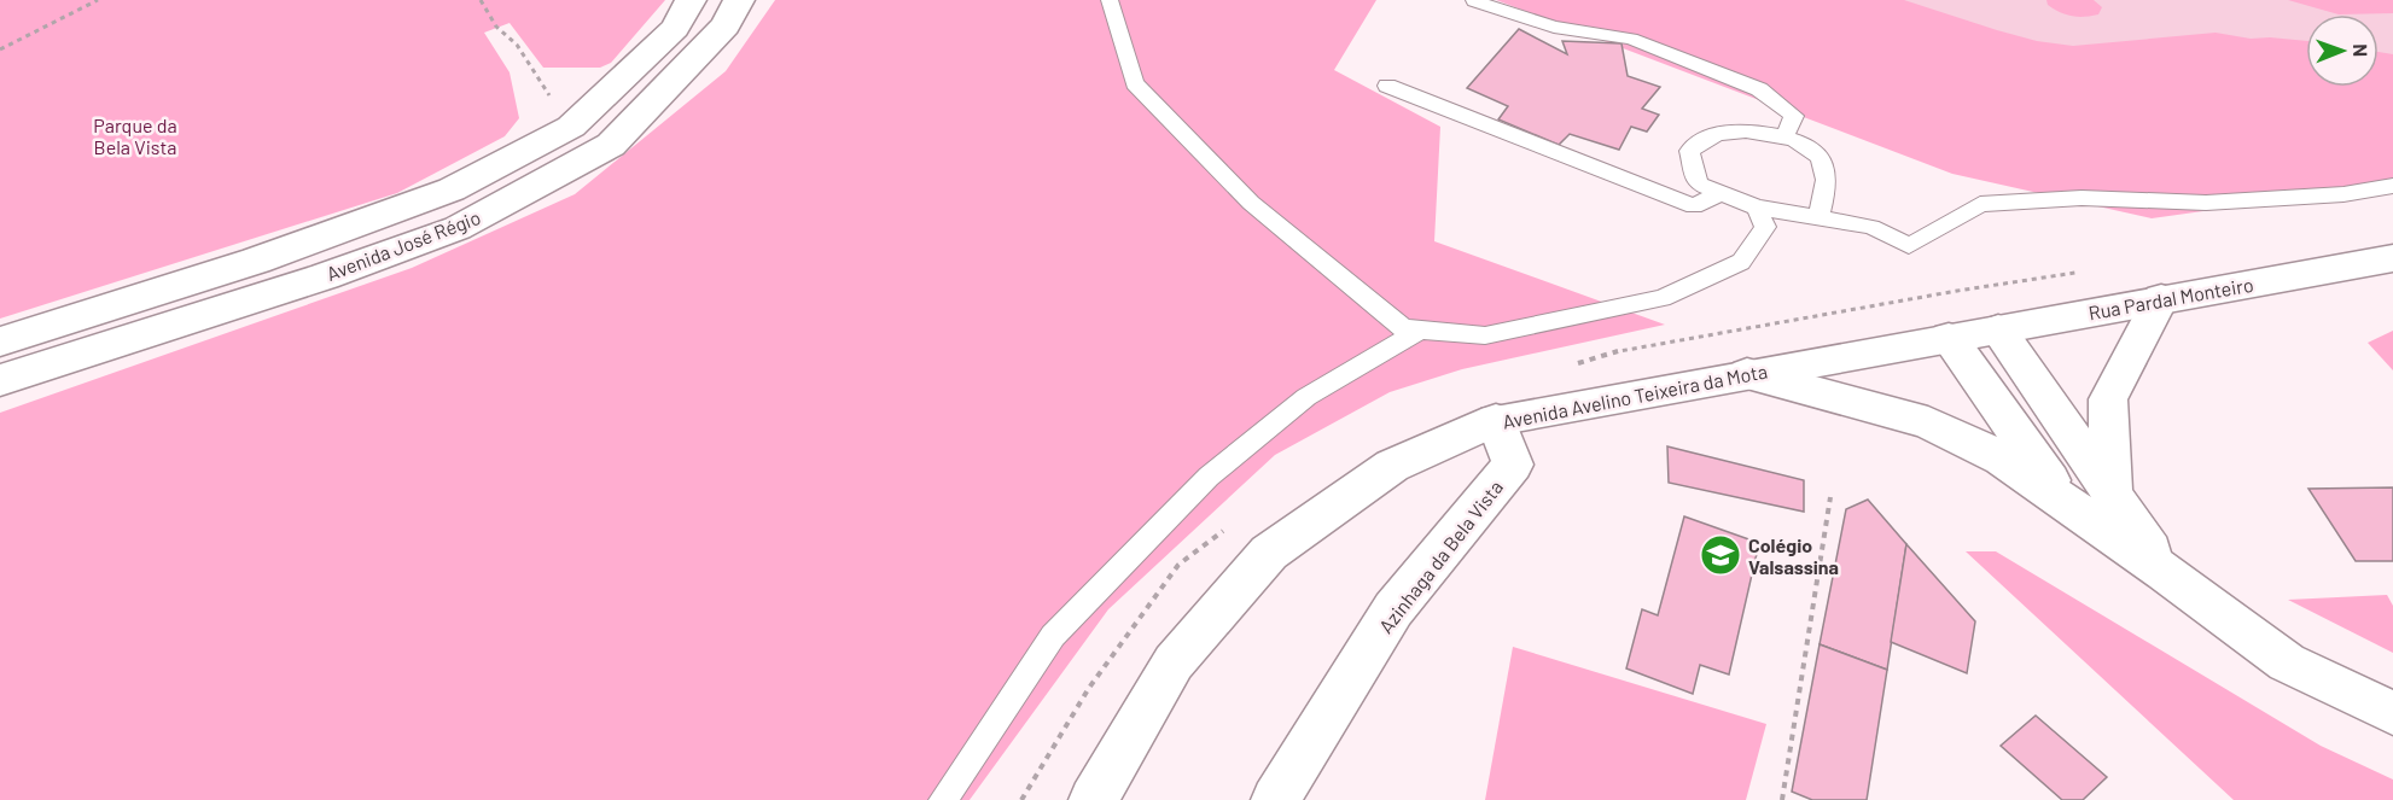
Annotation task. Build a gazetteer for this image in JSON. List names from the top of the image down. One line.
{"streets":{"street":["Avenida José Régio","Rua Pardal Monteiro","Avenida Avelino Teixeira da Mota","Azinhaga da Bela Vista"]},"crossings":[["Rua Pardal Monteiro","Avenida Avelino Teixeira da Mota"],["Avenida Avelino Teixeira da Mota","Azinhaga da Bela Vista"]],"parks":["Parque da Bela Vista"],"places":{"school or university":["Colégio Valsassina"]},"north":"right"}
